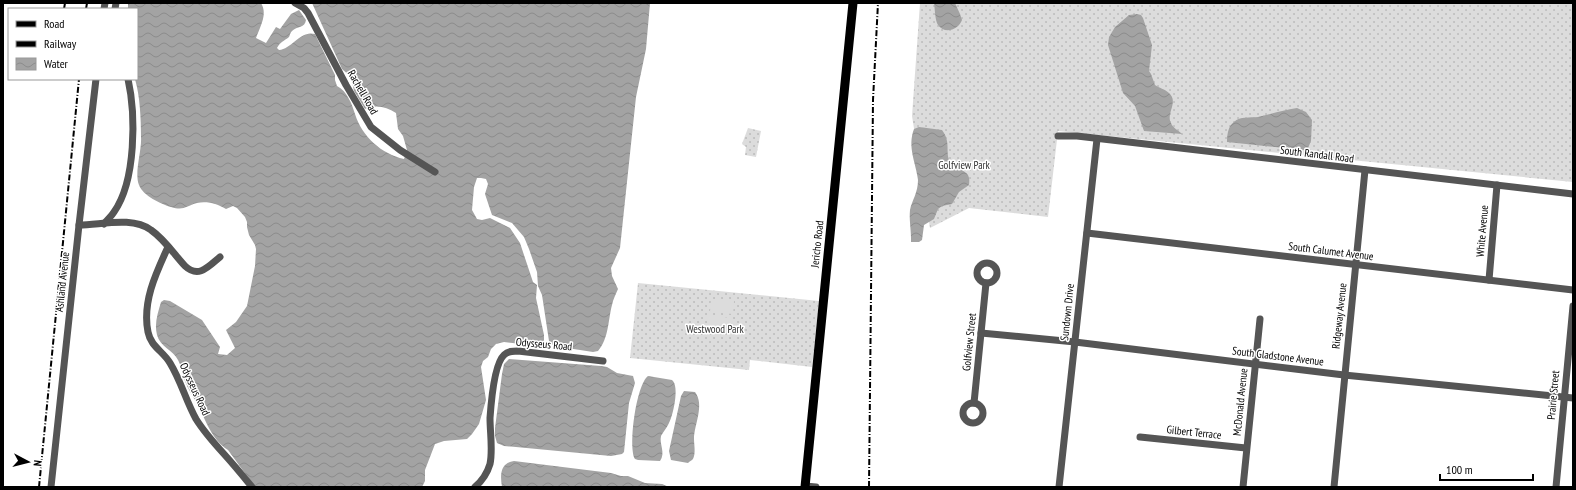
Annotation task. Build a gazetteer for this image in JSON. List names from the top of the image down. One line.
{"streets":{"main road":["Jericho Road"],"street":["Rachell Road","South Randall Road","White Avenue","South Calumet Avenue","Ashland Avenue","Sundown Drive","Ridgeway Avenue","Golfview Street","Odysseus Road","South Gladstone Avenue","Prairie Street","McDonald Avenue","Gilbert Terrace"]},"crossings":[["South Randall Road","White Avenue"],["South Randall Road","Sundown Drive"],["South Randall Road","Ridgeway Avenue"],["White Avenue","South Calumet Avenue"],["South Calumet Avenue","Sundown Drive"],["South Calumet Avenue","Ridgeway Avenue"],["Sundown Drive","South Gladstone Avenue"],["Ridgeway Avenue","South Gladstone Avenue"],["Golfview Street","South Gladstone Avenue"],["South Gladstone Avenue","Prairie Street"],["South Gladstone Avenue","McDonald Avenue"],["McDonald Avenue","Gilbert Terrace"]],"parks":["Golfview Park","Westwood Park"],"legend":["Road","Railway","Water"],"scale_bar":"100 m","north":"right"}
